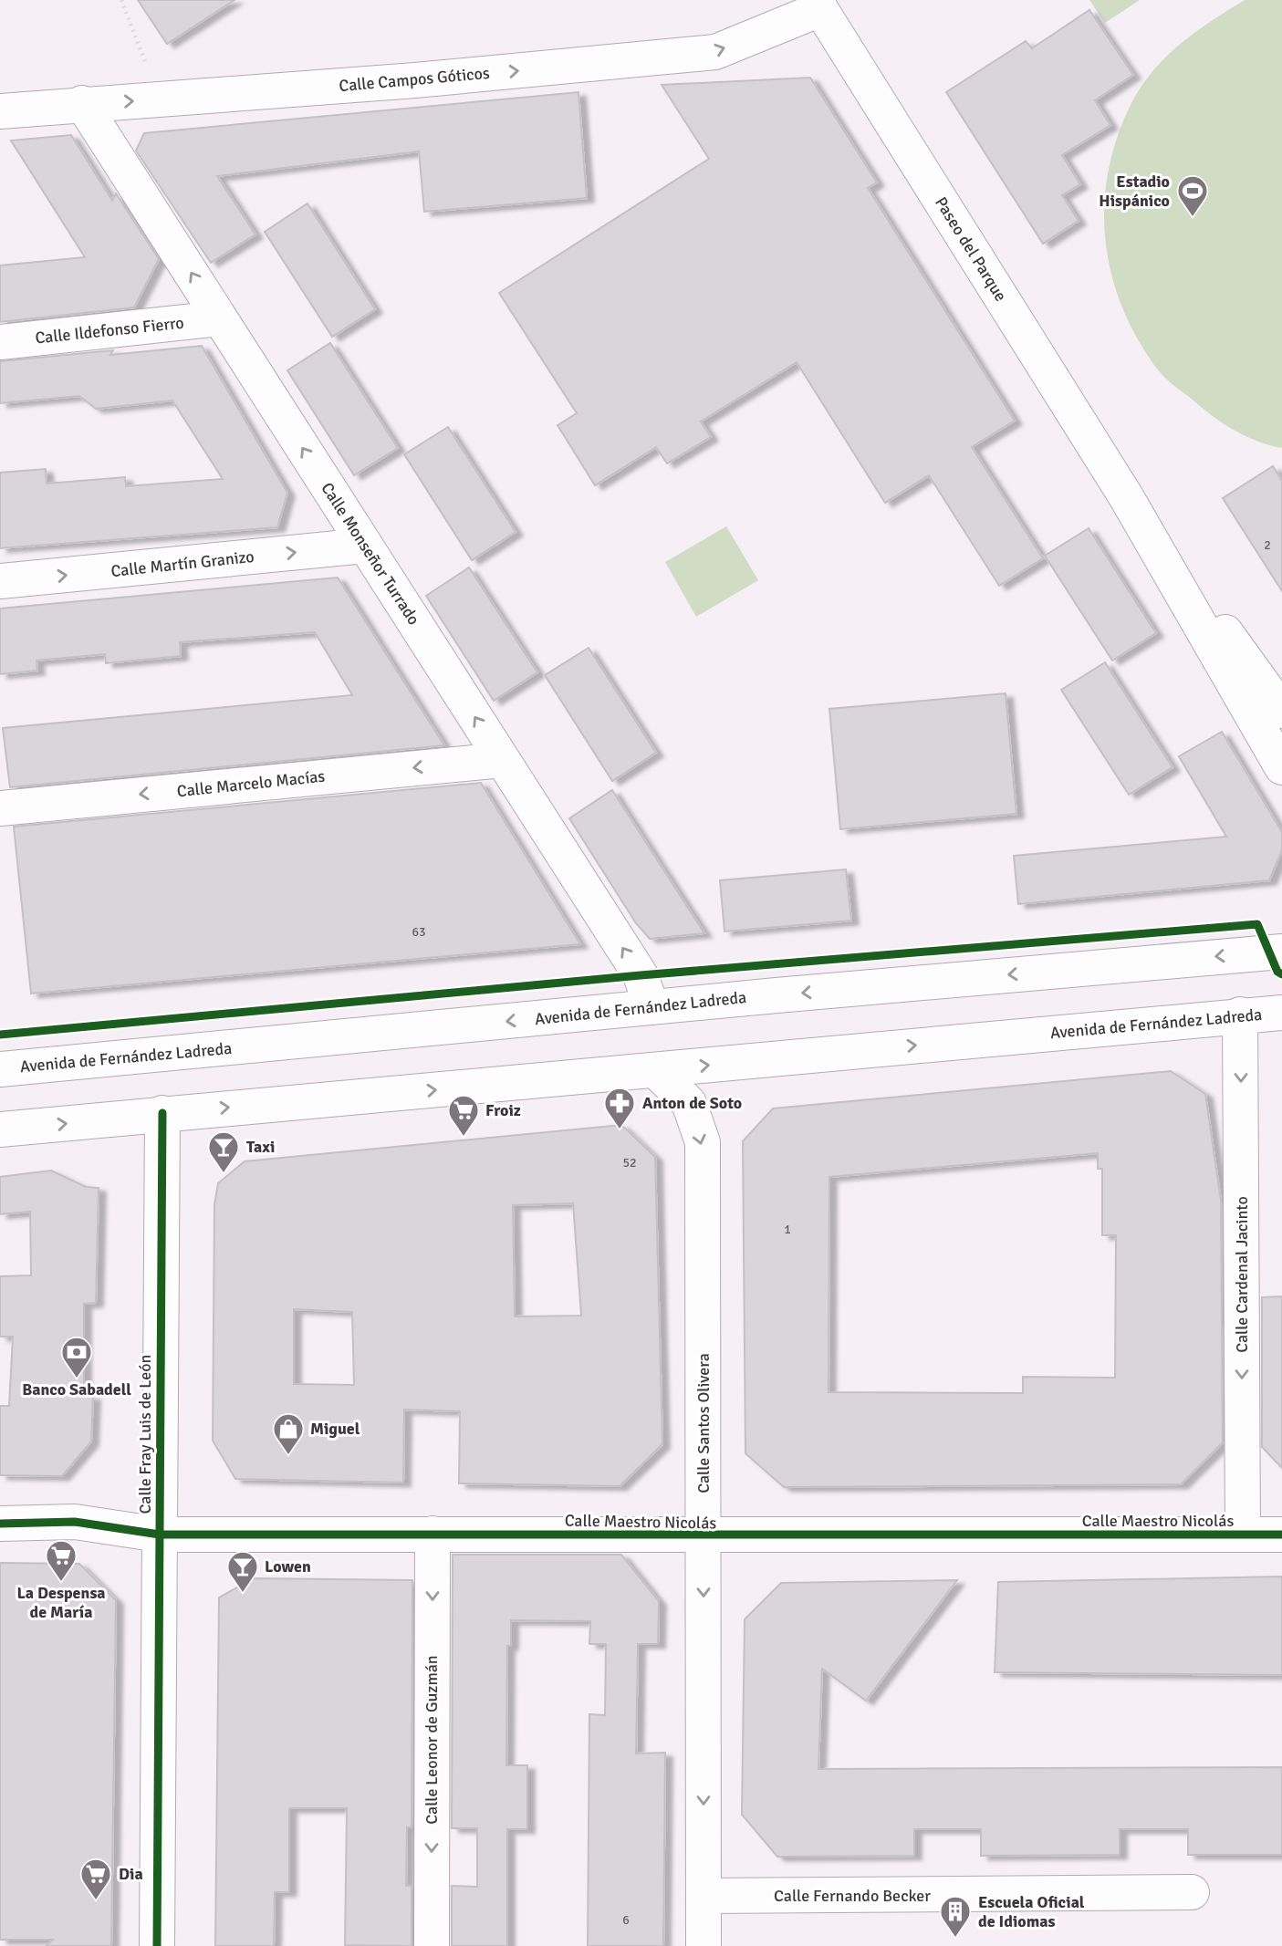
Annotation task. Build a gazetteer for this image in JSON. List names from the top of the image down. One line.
{"streets":{"main road":["Calle Campos Góticos","Paseo del Parque","Calle Ildefonso Fierro","Calle Monseñor Turrado","Calle Martín Granizo","Calle Marcelo Macías","Avenida de Fernández Ladreda","Calle Cardenal Jacinto","Calle Santos Olivera","Calle Fray Luis de León","Calle Maestro Nicolás","Calle Leonor de Guzmán","Calle Fernando Becker"]},"crossings":[["Calle Campos Góticos","Paseo del Parque"],["Calle Campos Góticos","Calle Monseñor Turrado"],["Calle Ildefonso Fierro","Calle Monseñor Turrado"],["Calle Monseñor Turrado","Calle Martín Granizo"],["Calle Monseñor Turrado","Calle Marcelo Macías"],["Calle Monseñor Turrado","Avenida de Fernández Ladreda"],["Avenida de Fernández Ladreda","Calle Cardenal Jacinto"],["Avenida de Fernández Ladreda","Calle Santos Olivera"],["Avenida de Fernández Ladreda","Calle Fray Luis de León"],["Calle Cardenal Jacinto","Calle Maestro Nicolás"],["Calle Santos Olivera","Calle Maestro Nicolás"],["Calle Santos Olivera","Calle Fernando Becker"],["Calle Fray Luis de León","Calle Maestro Nicolás"],["Calle Maestro Nicolás","Calle Leonor de Guzmán"]],"one_way":["Calle Campos Góticos","Calle Monseñor Turrado","Calle Martín Granizo","Calle Marcelo Macías","Calle Cardenal Jacinto","Calle Santos Olivera","Calle Leonor de Guzmán"],"places":{"sports":["Estadio Hispánico"],"pharmacy":["Anton de Soto"],"supermarket":["Froiz","La Despensa de María","Dia"],"bar":["Taxi","Lowen"],"bank":["Banco Sabadell"],"shop":["Miguel"],"building":["Escuela Oficial de Idiomas"]},"house_numbers":["2","63","52","1","6"]}
